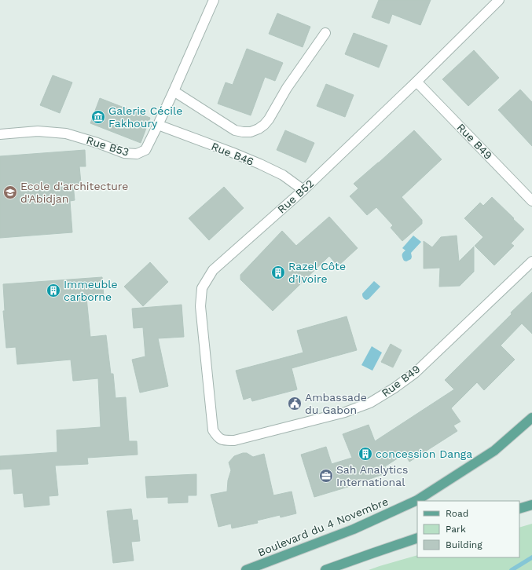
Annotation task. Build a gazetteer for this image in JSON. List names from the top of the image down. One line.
{"streets":{"main road":["Boulevard du 4 Novembre"],"street":["Rue B49","Rue B53","Rue B46","Rue B52"]},"crossings":[["Rue B49","Rue B52"],["Rue B53","Rue B46"],["Rue B46","Rue B52"]],"places":{"museum":["Galerie Cécile Fakhoury"],"school or university":["Ecole d'architecture d'Abidjan"],"building":["Razel Côte d’Ivoire","Immeuble carborne","concession Danga"],"public building":["Ambassade du Gabon"],"office":["Sah Analytics International"]},"legend":["Road","Park","Building"]}
